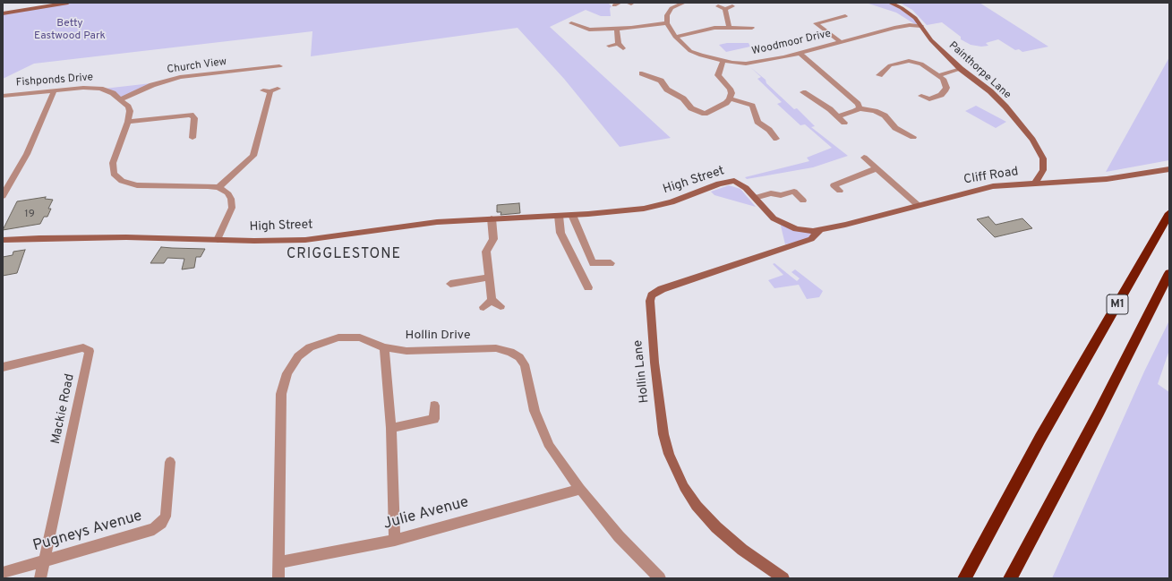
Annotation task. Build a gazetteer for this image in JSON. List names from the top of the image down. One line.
{"streets":{"highway":["M1"],"street":["Woodmoor Drive","Church View","Painthorpe Lane","Fishponds Drive","Cliff Road","High Street","Hollin Drive","Hollin Lane","Mackie Road","Julie Avenue","Pugneys Avenue"]},"crossings":[["Woodmoor Drive","Painthorpe Lane"],["Church View","Fishponds Drive"],["Painthorpe Lane","Cliff Road"],["Cliff Road","High Street"],["Cliff Road","Hollin Lane"],["High Street","Hollin Lane"],["Hollin Drive","Julie Avenue"],["Mackie Road","Pugneys Avenue"]],"districts":["CRIGGLESTONE"],"parks":["Betty Eastwood Park"],"house_numbers":["19"]}
